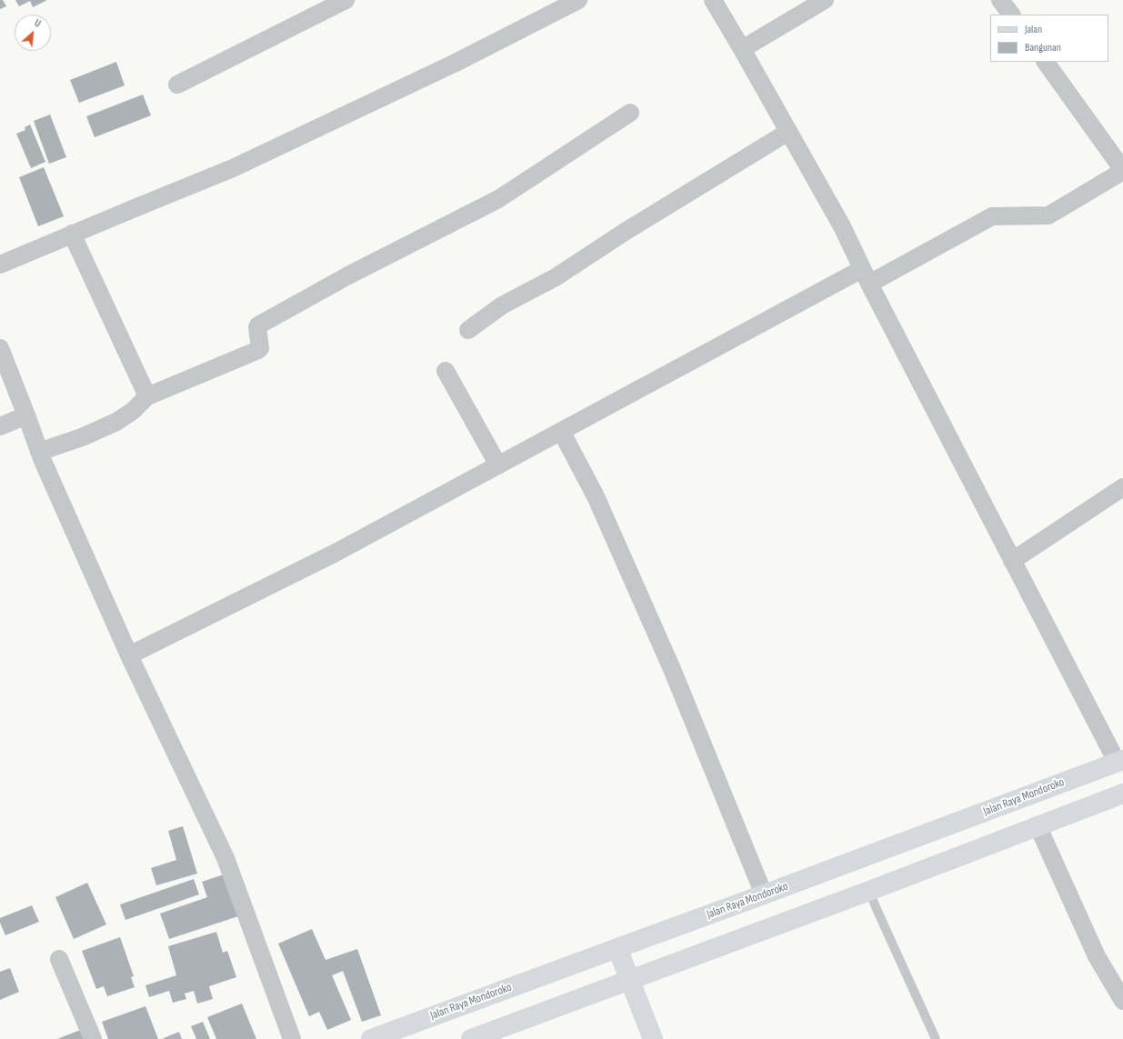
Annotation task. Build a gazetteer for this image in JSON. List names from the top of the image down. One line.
{"streets":{"main road":["Jalan Raya Mondoroko"]},"legend":["Jalan","Bangunan"],"north":"top right"}
